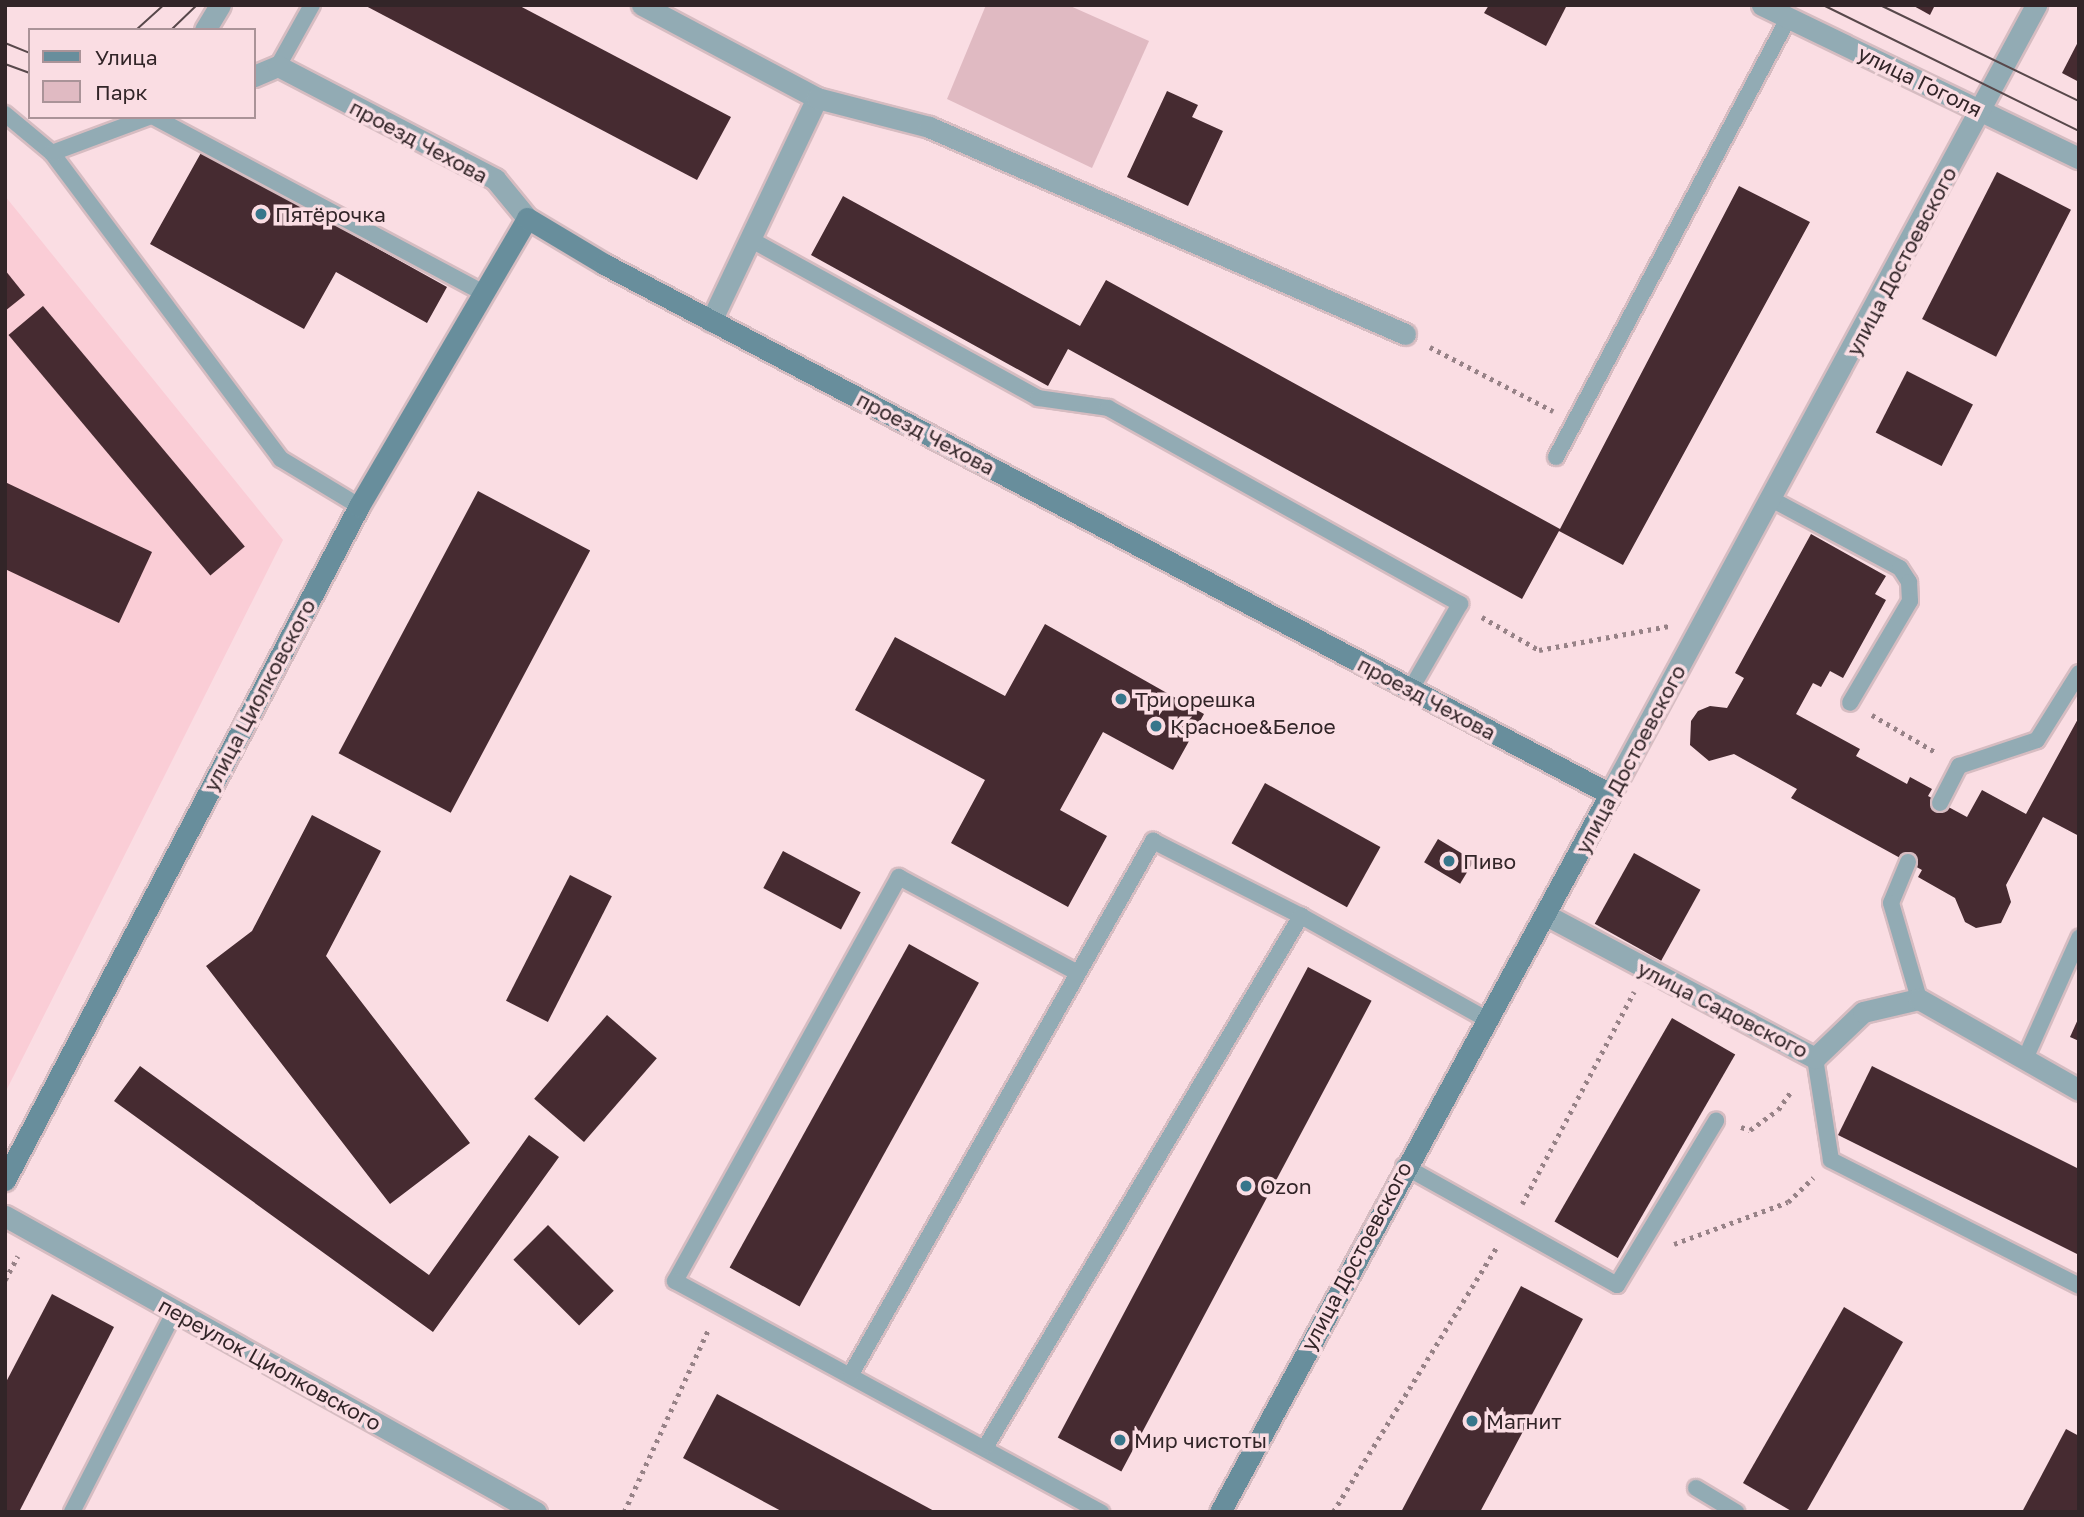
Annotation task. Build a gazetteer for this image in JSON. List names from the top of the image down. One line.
{"streets":{"street":["улица Гоголя","проезд Чехова","улица Достоевского","улица Циолковского","улица Садовского","переулок Циолковского"]},"crossings":[["улица Гоголя","улица Достоевского"],["проезд Чехова","улица Достоевского"],["проезд Чехова","улица Циолковского"],["улица Достоевского","улица Садовского"]],"places":["Пятёрочка","Три орешка","Красное&Белое","Пиво","Ozon","Магнит","Мир чистоты"],"legend":["Улица","Парк"]}
